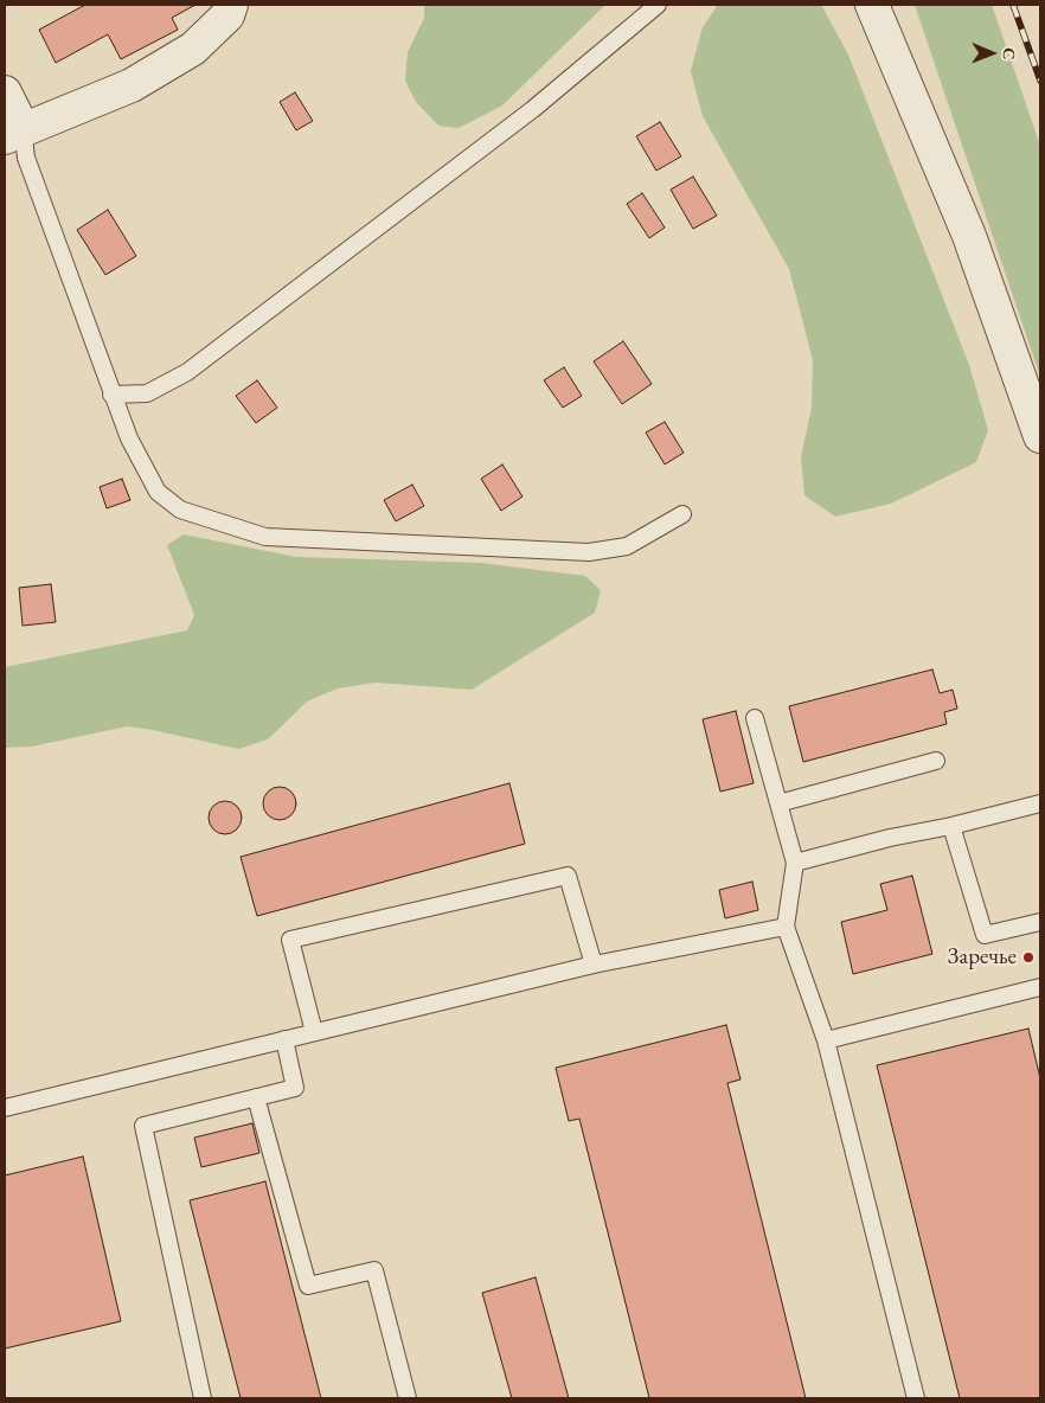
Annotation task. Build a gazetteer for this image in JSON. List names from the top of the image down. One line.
{"places":["Заречье"],"north":"right"}
